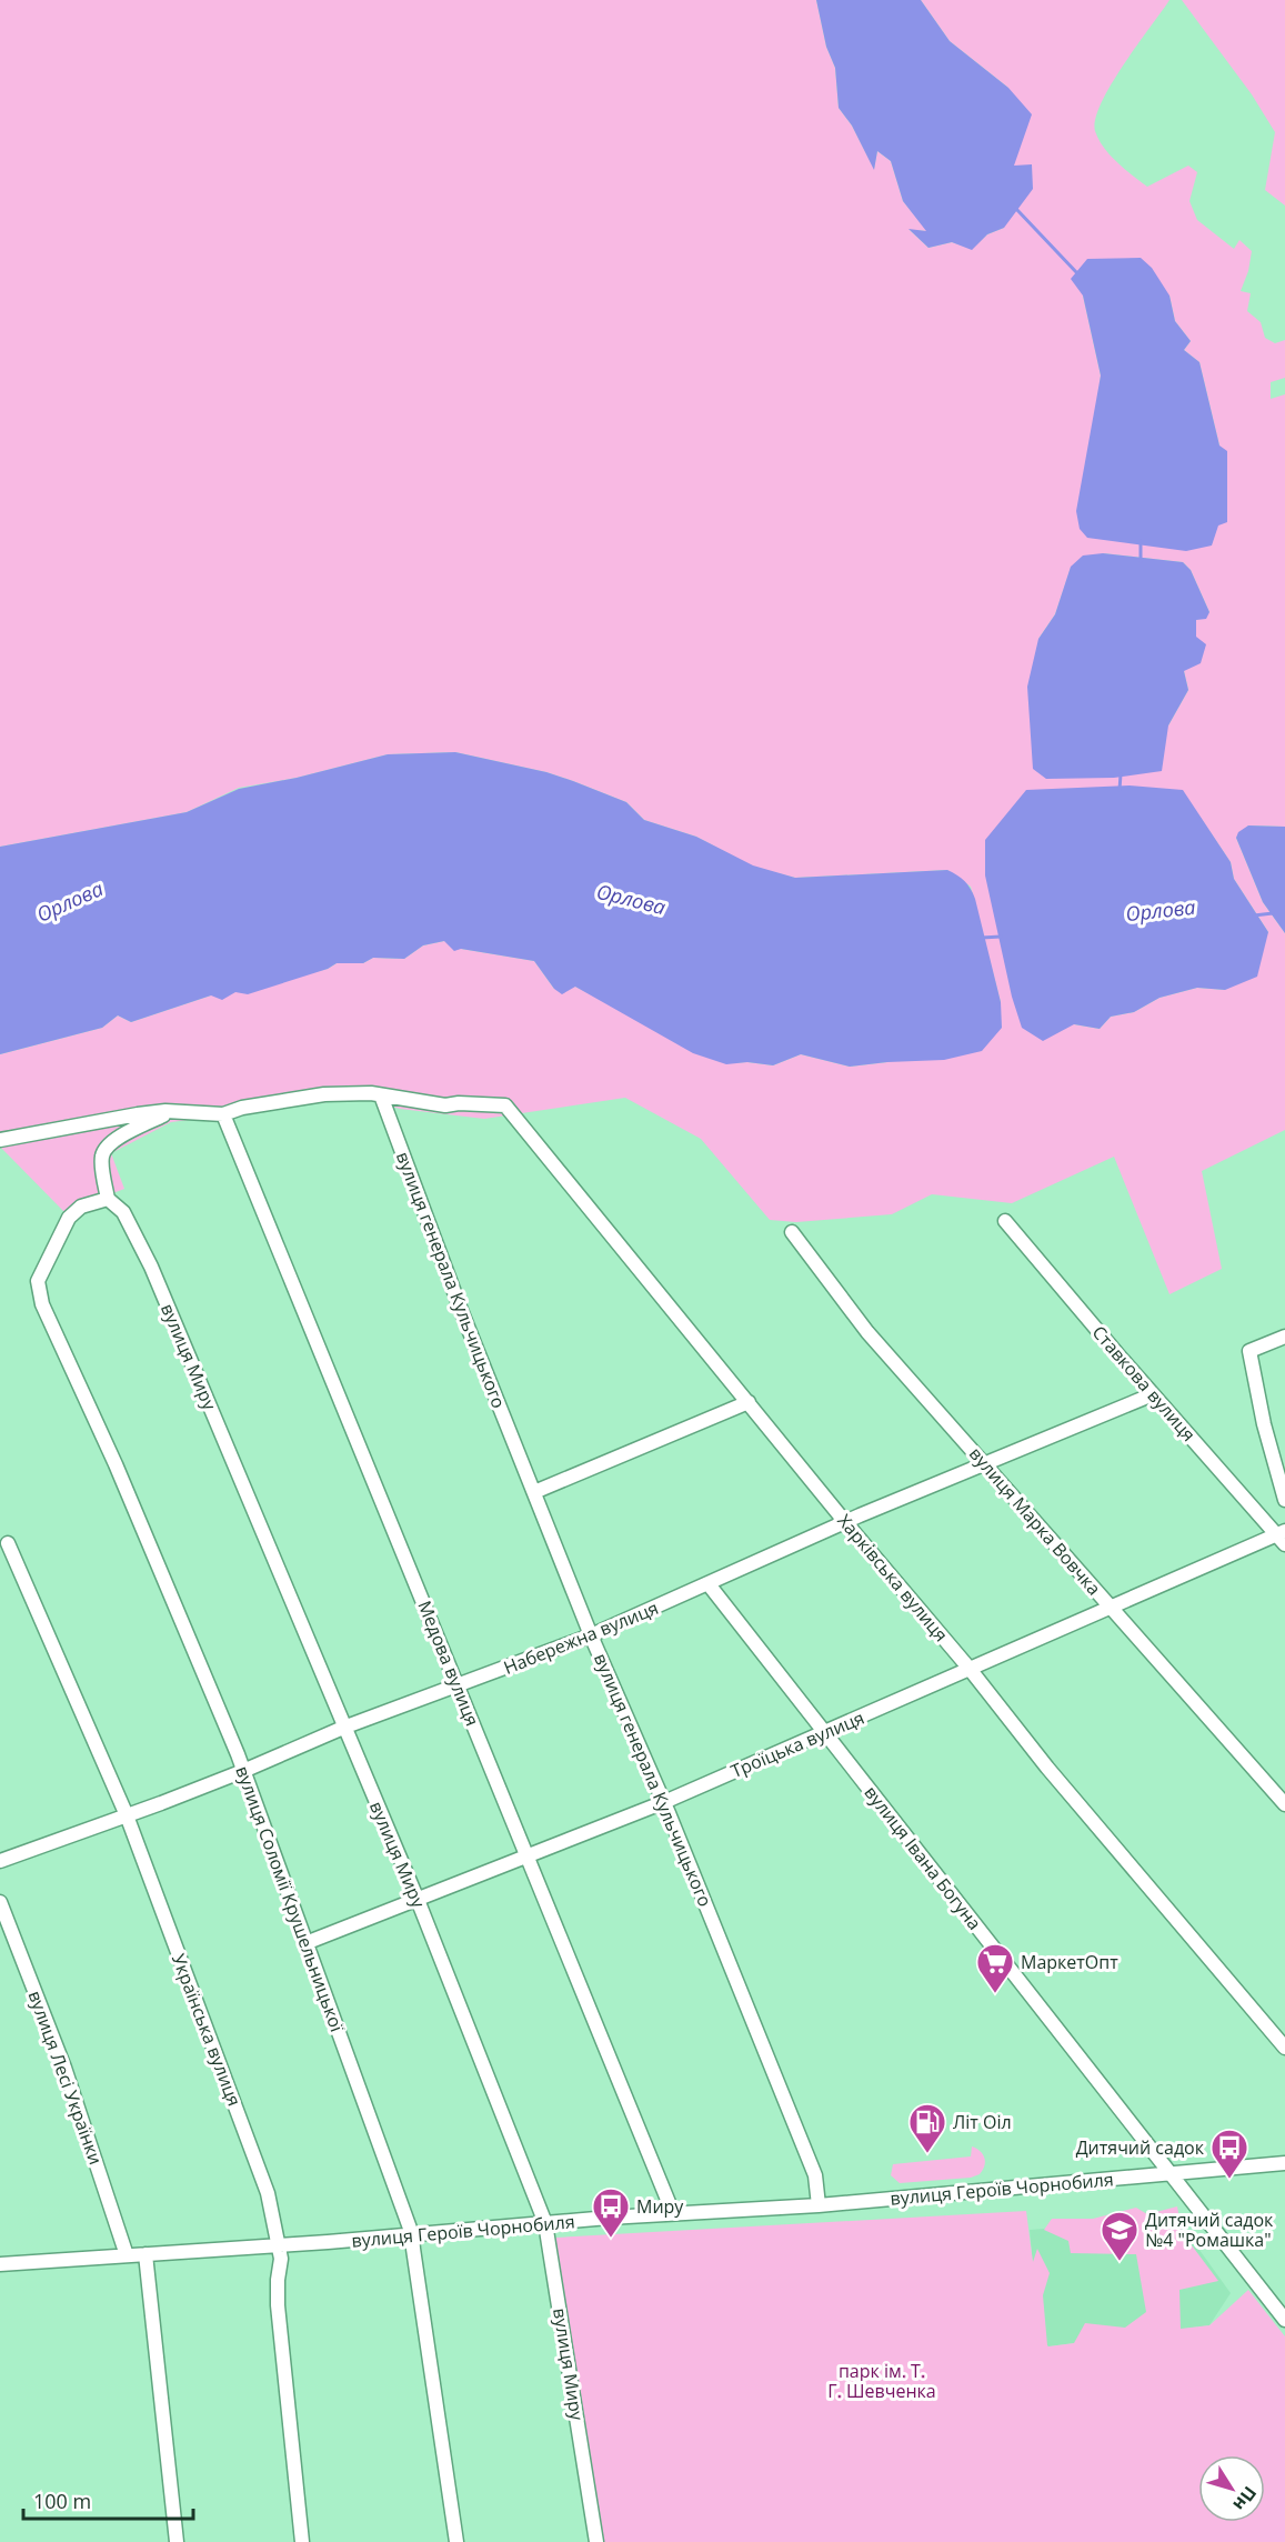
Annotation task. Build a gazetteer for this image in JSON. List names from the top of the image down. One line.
{"streets":{"street":["вулиця генерала Кульчицького","вулиця Миру","Ставкова вулиця","вулиця Марка Вовчка","Харківська вулиця","Набережна вулиця","Медова вулиця","Троїцька вулиця","вулиця Івана Богуна","вулиця Соломії Крушельницької","Українська вулиця","вулиця Лесі Українки","вулиця Героїв Чорнобиля"]},"crossings":[["вулиця генерала Кульчицького","Харківська вулиця"],["вулиця генерала Кульчицького","Набережна вулиця"],["вулиця генерала Кульчицького","Троїцька вулиця"],["вулиця генерала Кульчицького","вулиця Героїв Чорнобиля"],["вулиця Миру","Набережна вулиця"],["вулиця Миру","Троїцька вулиця"],["вулиця Миру","вулиця Соломії Крушельницької"],["вулиця Миру","вулиця Героїв Чорнобиля"],["Ставкова вулиця","Набережна вулиця"],["Ставкова вулиця","Троїцька вулиця"],["вулиця Марка Вовчка","Набережна вулиця"],["вулиця Марка Вовчка","Троїцька вулиця"],["Харківська вулиця","Набережна вулиця"],["Харківська вулиця","Троїцька вулиця"],["Набережна вулиця","Медова вулиця"],["Набережна вулиця","вулиця Івана Богуна"],["Набережна вулиця","вулиця Соломії Крушельницької"],["Набережна вулиця","Українська вулиця"],["Медова вулиця","Троїцька вулиця"],["Медова вулиця","вулиця Героїв Чорнобиля"],["Троїцька вулиця","вулиця Івана Богуна"],["Троїцька вулиця","вулиця Соломії Крушельницької"],["вулиця Івана Богуна","вулиця Героїв Чорнобиля"],["вулиця Соломії Крушельницької","вулиця Героїв Чорнобиля"],["Українська вулиця","вулиця Героїв Чорнобиля"],["вулиця Лесі Українки","вулиця Героїв Чорнобиля"]],"water":["Орлова"],"parks":["парк ім. Т. Г. Шевченка"],"places":{"supermarket":["МаркетОпт"],"fuel station":["Літ Оіл"],"bus stop":["Дитячий садок","Миру"],"school or university":["Дитячий садок №4 \"Ромашка\""]},"scale_bar":"100 m","north":"bottom right"}
